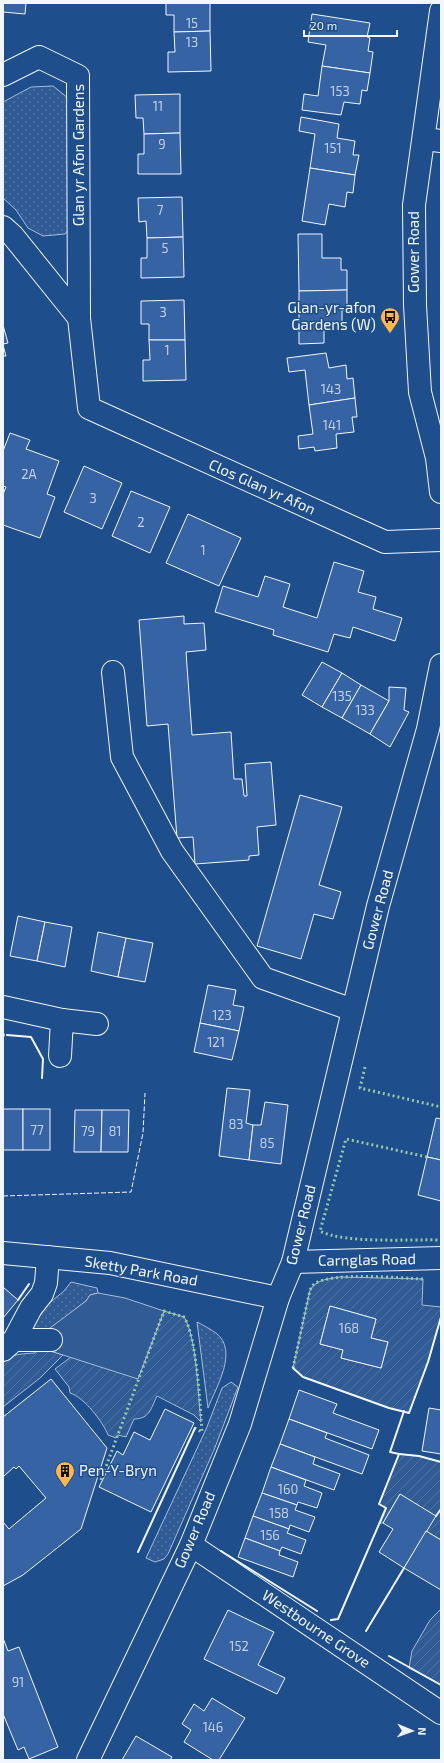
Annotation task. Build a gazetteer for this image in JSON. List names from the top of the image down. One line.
{"streets":{"street":["Glan yr Afon Gardens","Gower Road","Clos Glan yr Afon","Carnglas Road","Sketty Park Road","Westbourne Grove"]},"crossings":[["Glan yr Afon Gardens","Clos Glan yr Afon"],["Gower Road","Carnglas Road"],["Gower Road","Sketty Park Road"],["Gower Road","Westbourne Grove"]],"places":{"bus stop":["Glan-yr-afon Gardens (W)"],"building":["Pen-Y-Bryn"]},"house_numbers":["15","13","153","11","9","151","7","5","3","1","143","141","2A","3","2","1","135","133","123","121","83","77","79","81","85","168","160","158","156","152","91","146"],"scale_bar":"20 m","north":"right"}
